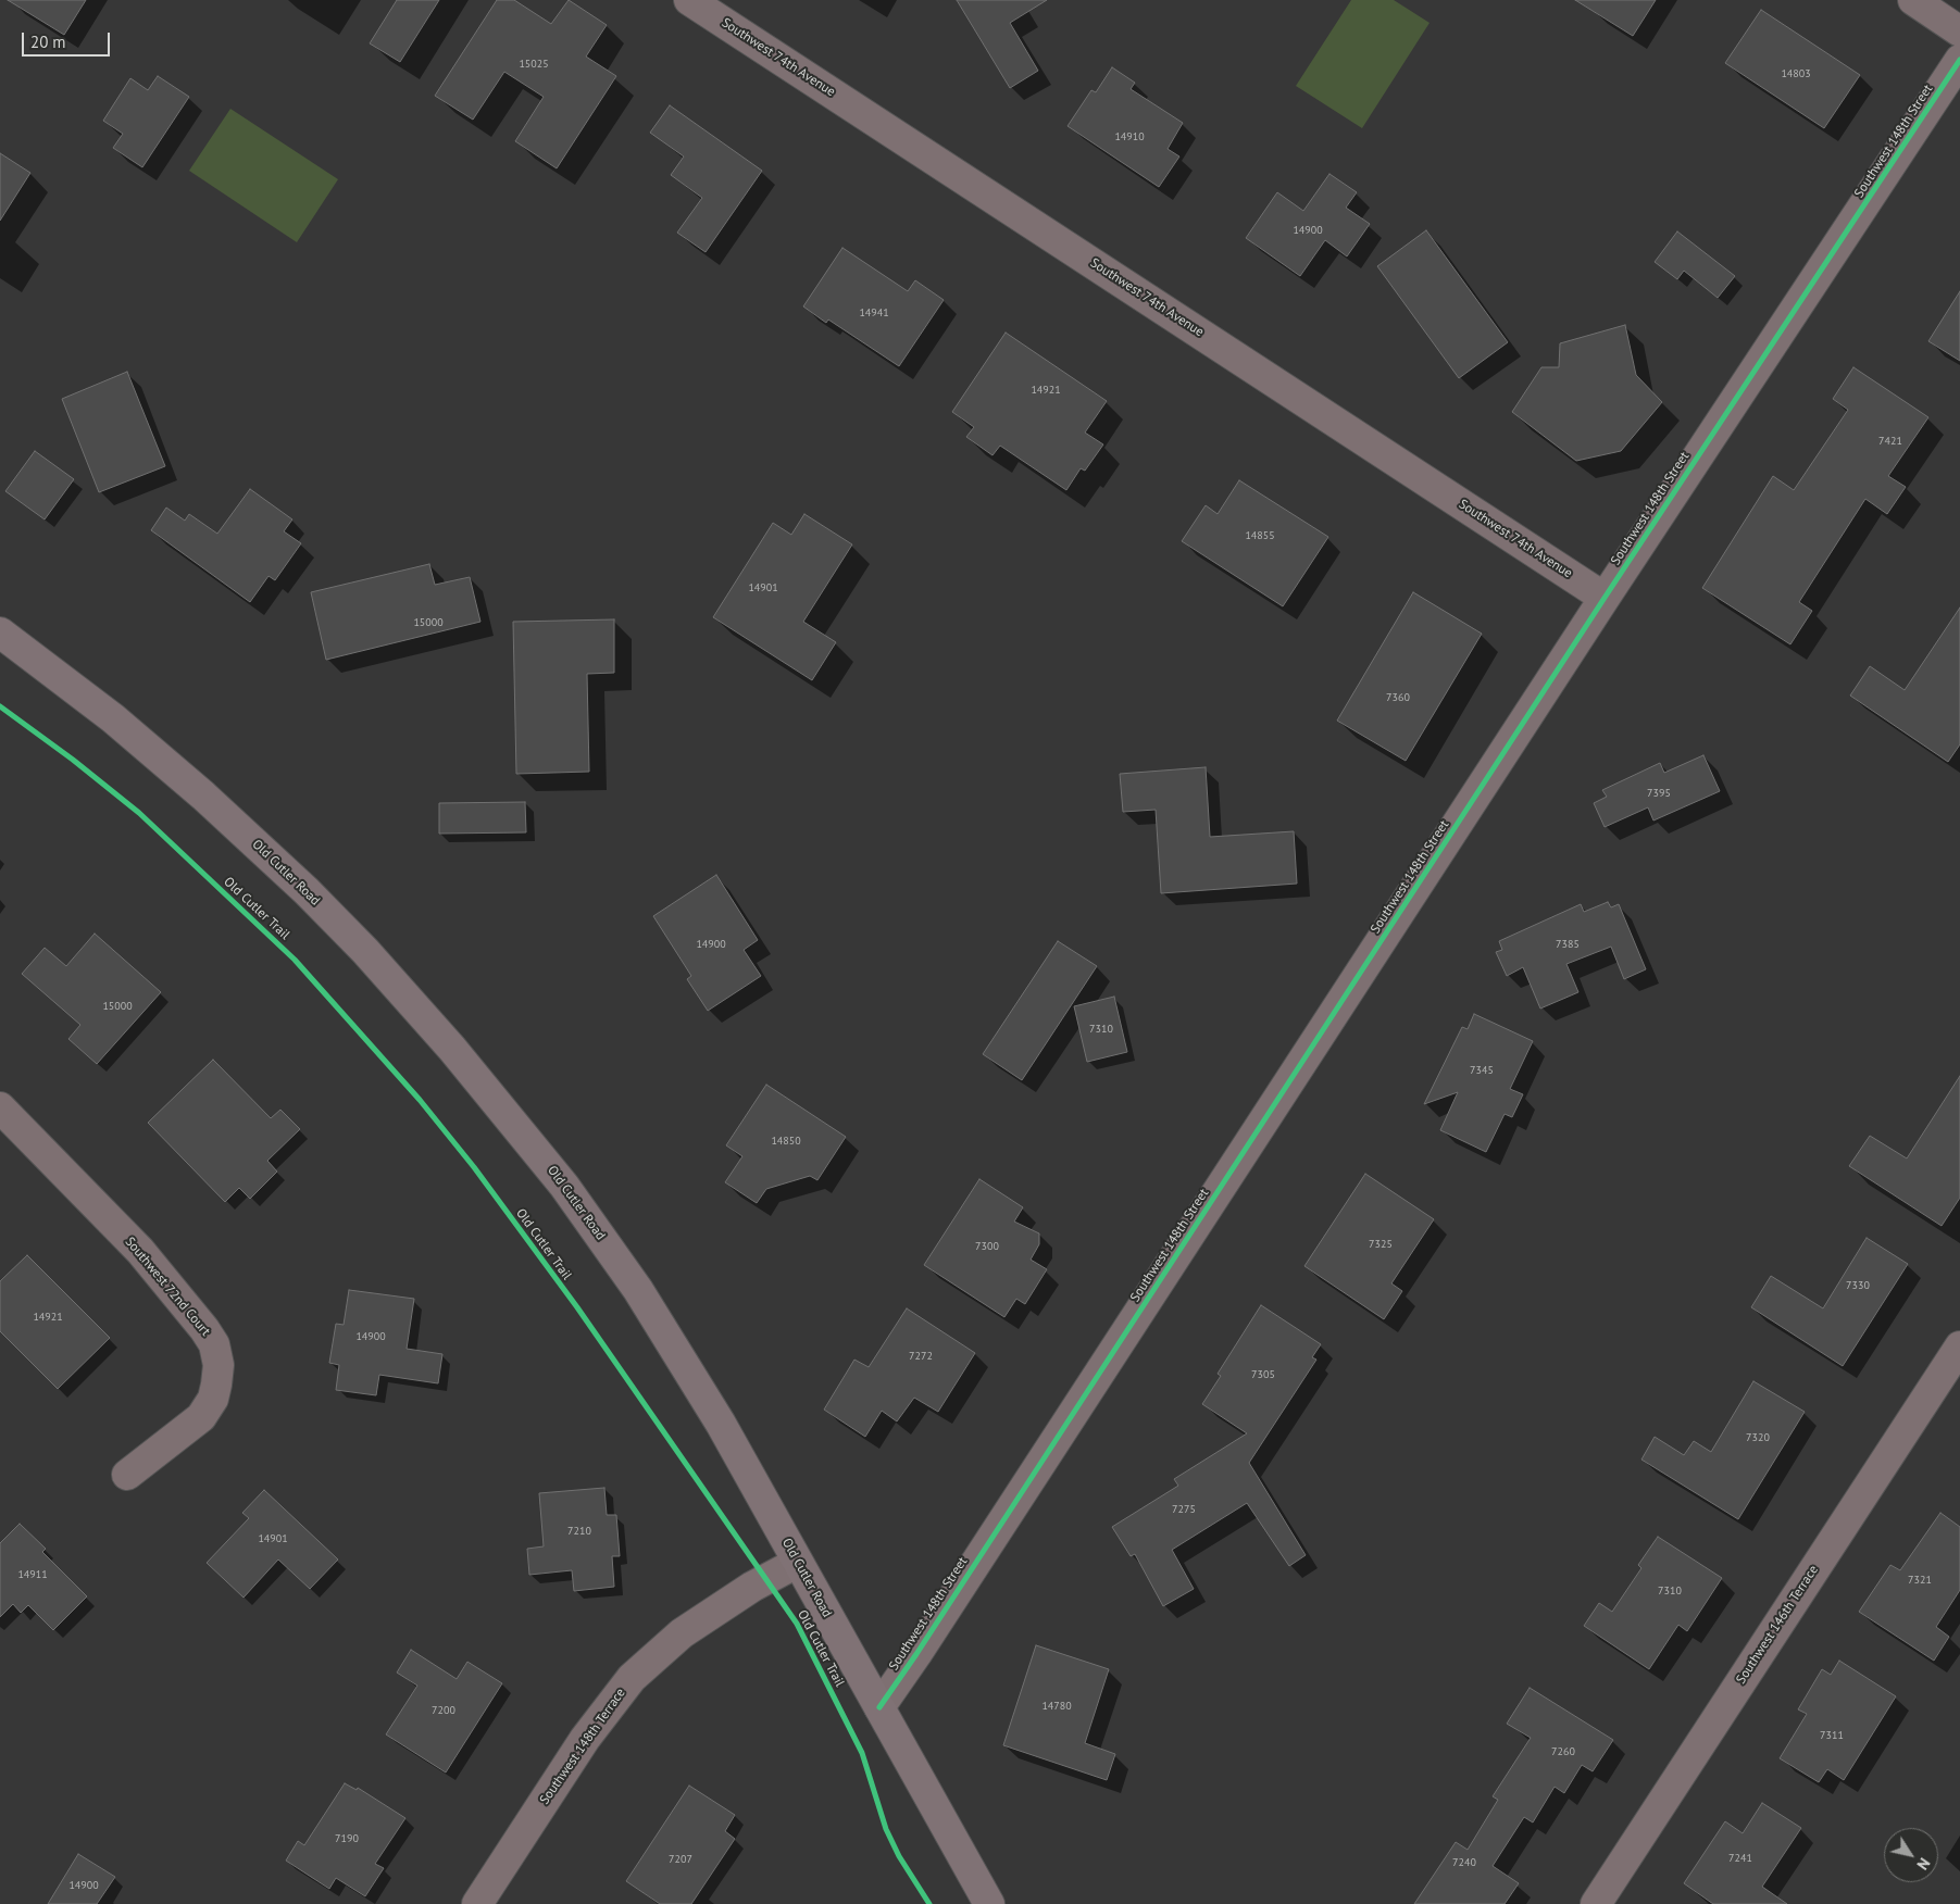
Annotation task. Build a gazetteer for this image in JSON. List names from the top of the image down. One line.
{"streets":{"main road":["Old Cutler Road"],"street":["Southwest 74th Avenue","Southwest 148th Street","Southwest 72nd Court","Southwest 146th Terrace","Southwest 148th Terrace"],"cycle path":["Old Cutler Trail"]},"crossings":[["Southwest 74th Avenue","Southwest 148th Street"],["Southwest 148th Street","Old Cutler Road"],["Old Cutler Road","Southwest 148th Terrace"]],"house_numbers":["15025","14803","14910","14900","14941","14921","7421","14855","14901","15000","7360","7395","14900","7385","15000","7310","7345","14850","7325","7300","7330","14921","14900","7272","7305","7320","7275","7210","14901","14911","7321","7310","14780","7200","7311","7260","7190","7241","7207","7240","14900"],"scale_bar":"20 m","north":"bottom right"}
